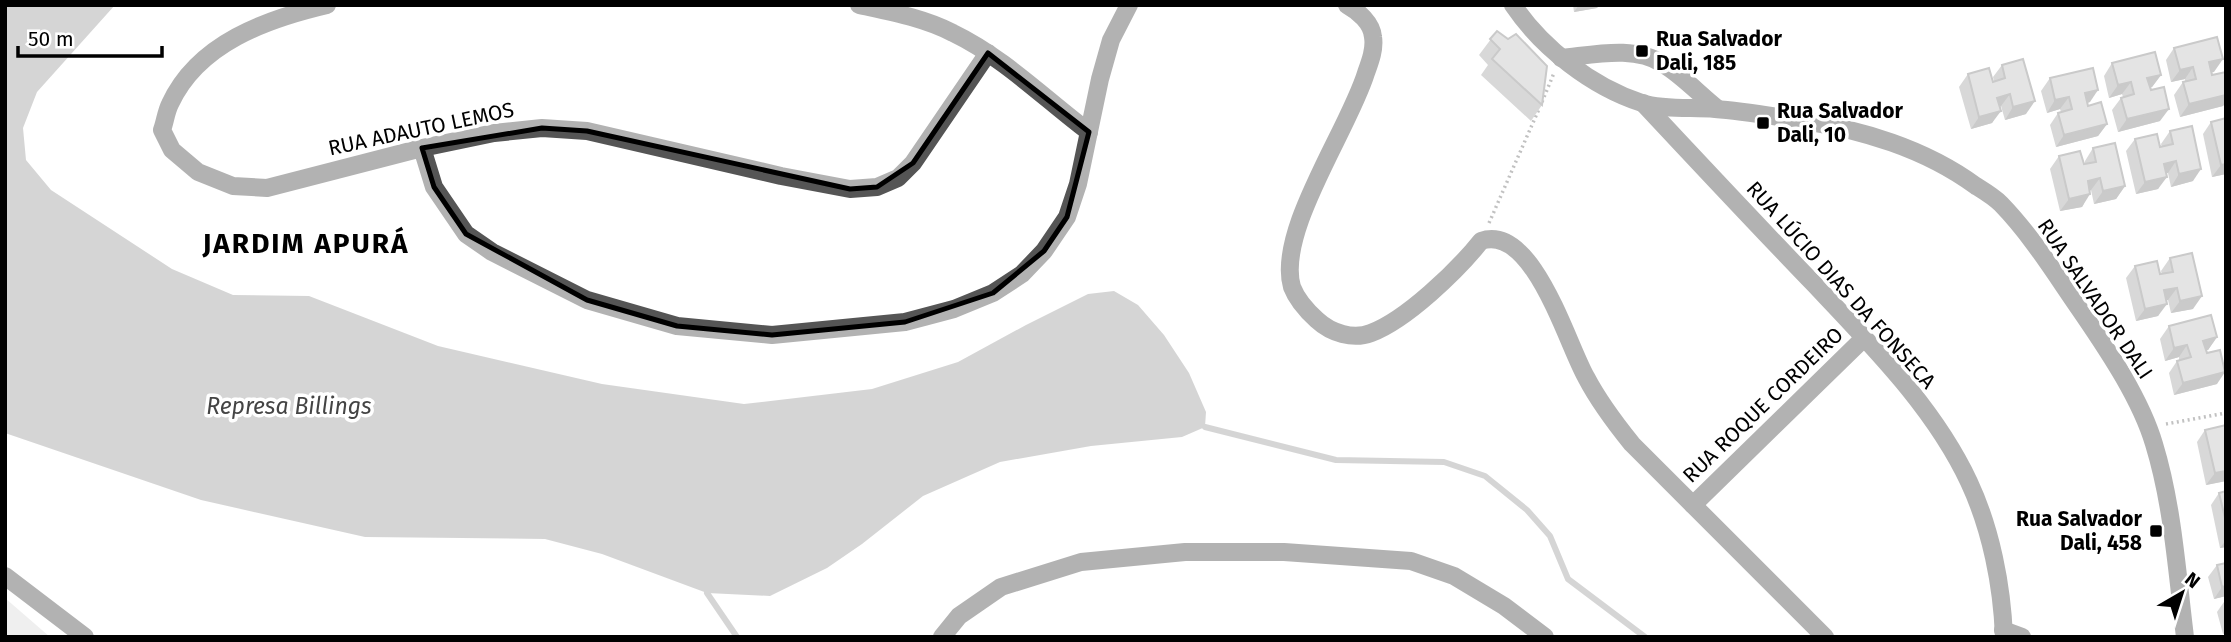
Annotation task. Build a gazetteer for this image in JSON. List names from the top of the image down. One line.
{"streets":{"street":["RUA ADAUTO LEMOS","RUA LÚCIO DIAS DA FONSECA","RUA SALVADOR DALI","RUA ROQUE CORDEIRO"]},"crossings":[["RUA LÚCIO DIAS DA FONSECA","RUA SALVADOR DALI"],["RUA LÚCIO DIAS DA FONSECA","RUA ROQUE CORDEIRO"]],"districts":["JARDIM APURÁ"],"water":["Represa Billings"],"places":{"transit":["Rua Salvador Dali, 185","Rua Salvador Dali, 10","Rua Salvador Dali, 458"]},"scale_bar":"50 m","north":"top right"}
